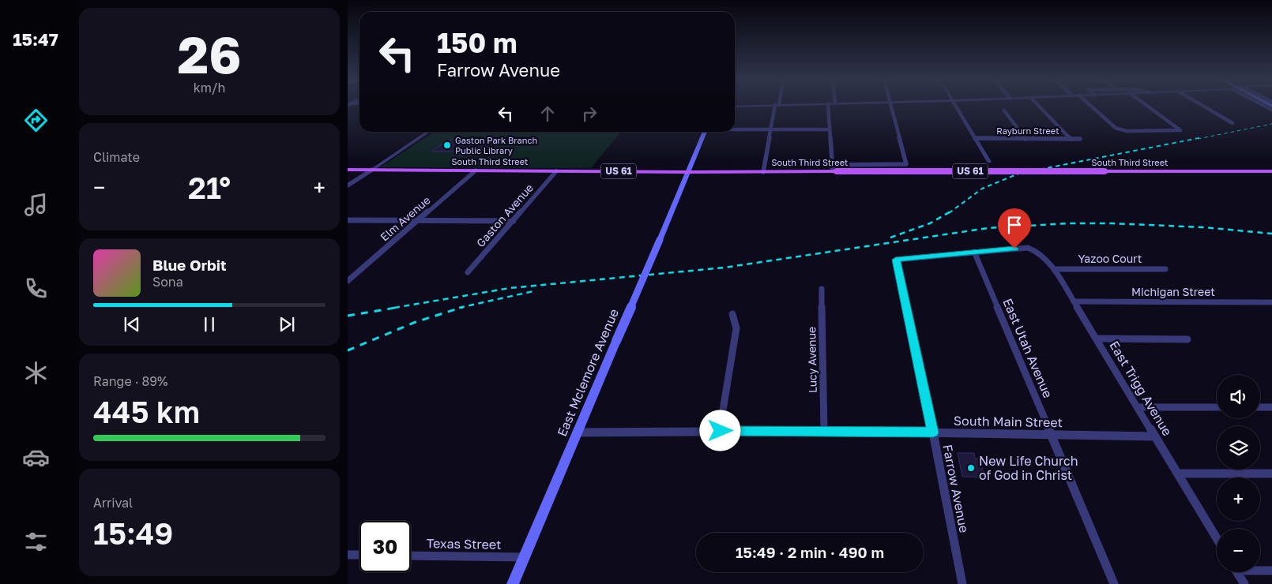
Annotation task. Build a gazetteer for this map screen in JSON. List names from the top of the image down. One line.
{"streets":{"main road":["South Third Street","US 61","East Mclemore Avenue"],"street":["Rayburn Street","Gaston Avenue","Elm Avenue","Yazoo Court","Michigan Street","East Utah Avenue","Lucy Avenue","East Trigg Avenue","South Main Street","Farrow Avenue","Texas Street"]},"crossings":[["South Third Street","Gaston Avenue"],["South Third Street","Elm Avenue"],["South Third Street","East Mclemore Avenue"],["Yazoo Court","East Trigg Avenue"],["Michigan Street","East Trigg Avenue"],["East Utah Avenue","East Trigg Avenue"],["East Utah Avenue","South Main Street"],["East Utah Avenue","Farrow Avenue"],["Lucy Avenue","South Main Street"],["East Mclemore Avenue","South Main Street"],["East Mclemore Avenue","Texas Street"],["East Trigg Avenue","South Main Street"],["East Trigg Avenue","Farrow Avenue"],["South Main Street","Farrow Avenue"]],"places":["Gaston Park Branch Public Library","New Life Church of God in Christ"],"page":{"tabs":"15:47","tile":[["26","km/h"],"Climate",["Range · 89%","445 km"],["Arrival","15:49"]],"turn":["150 m","Farrow Avenue"],"heat":["−","21°","+"],"song":["Blue Orbit","Sona"],"map_buttons":["+","−"],"limit":"30","trip":"15:49 · 2 min · 490 m"}}
